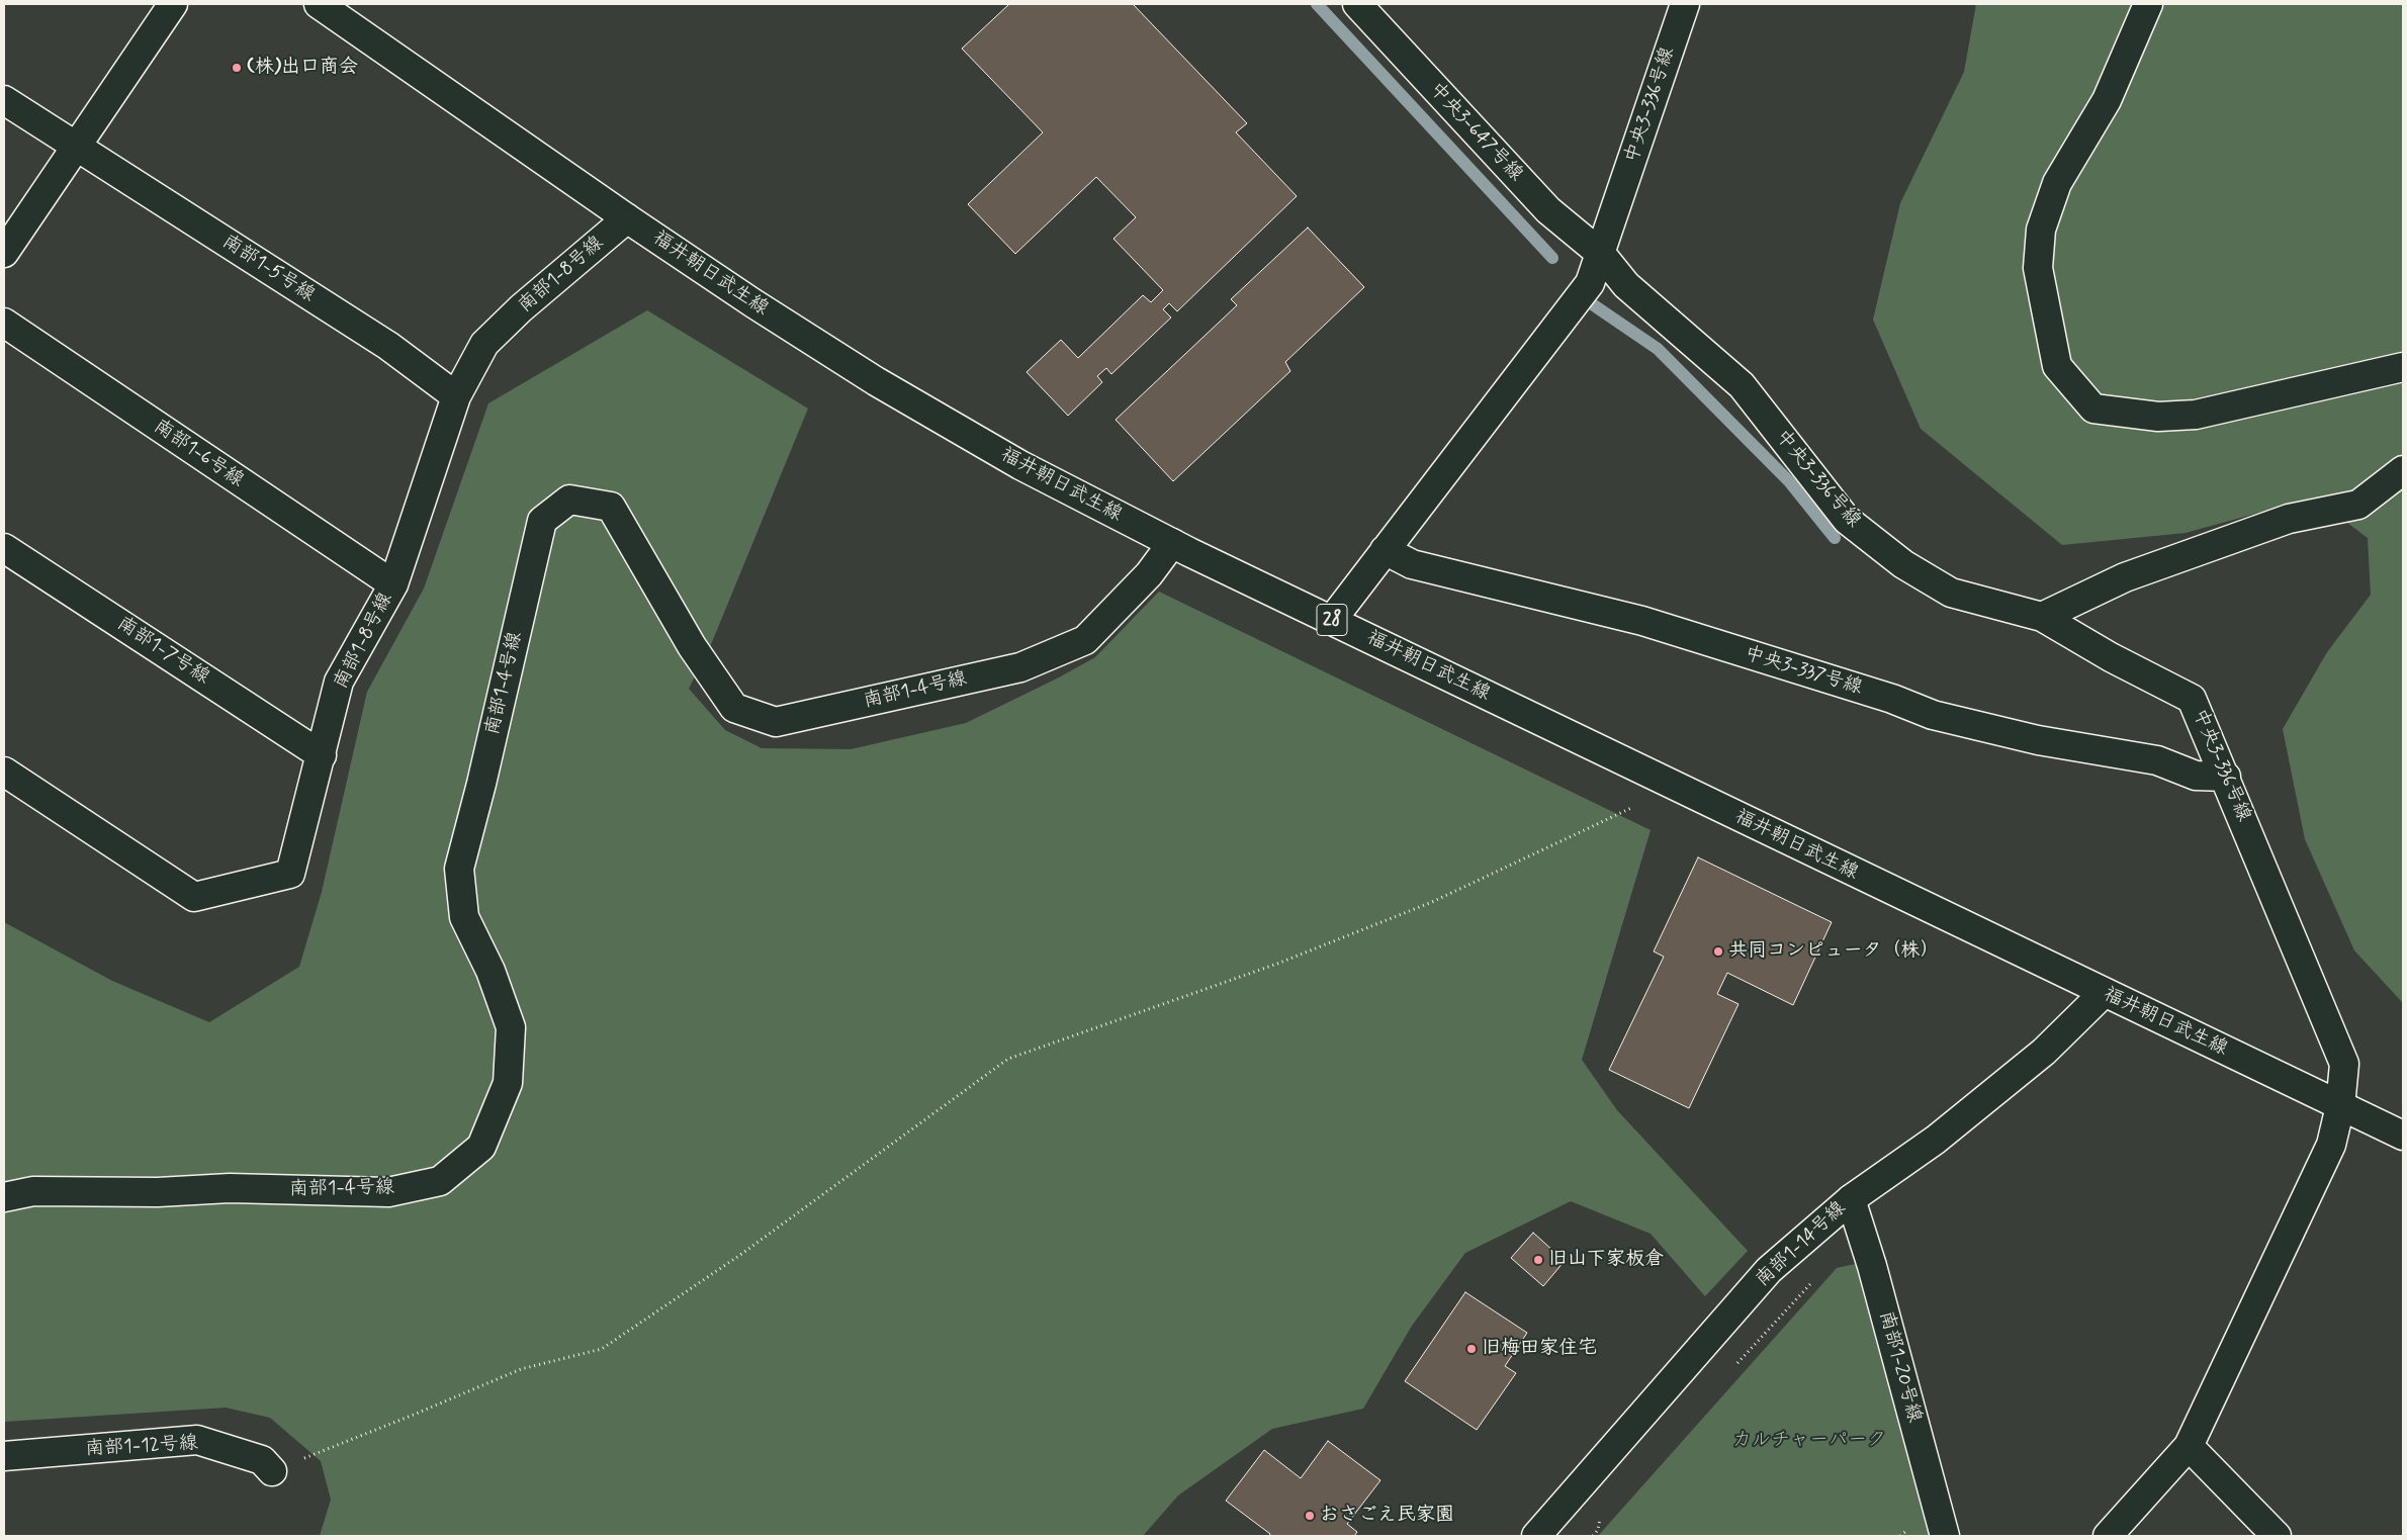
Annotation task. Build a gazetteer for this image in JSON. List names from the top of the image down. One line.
{"streets":{"street":["中央3-336号線","中央3-647号線","南部1-5号線","福井朝日武生線","南部1-8号線","南部1-6号線","28","南部1-7号線","中央3-337号線","南部1-4号線","南部1-14号線","南部1-20号線","南部1-12号線"]},"crossings":[["中央3-336号線","中央3-647号線"],["中央3-336号線","福井朝日武生線"],["中央3-336号線","中央3-337号線"],["南部1-5号線","南部1-8号線"],["福井朝日武生線","南部1-8号線"],["福井朝日武生線","南部1-4号線"],["福井朝日武生線","南部1-14号線"],["南部1-8号線","南部1-6号線"],["南部1-8号線","南部1-7号線"],["南部1-14号線","南部1-20号線"]],"parks":["カルチャーパーク"],"places":["(株)出口商会","共同コンピュータ（株）","旧山下家板倉","旧梅田家住宅","おさごえ民家園"]}
